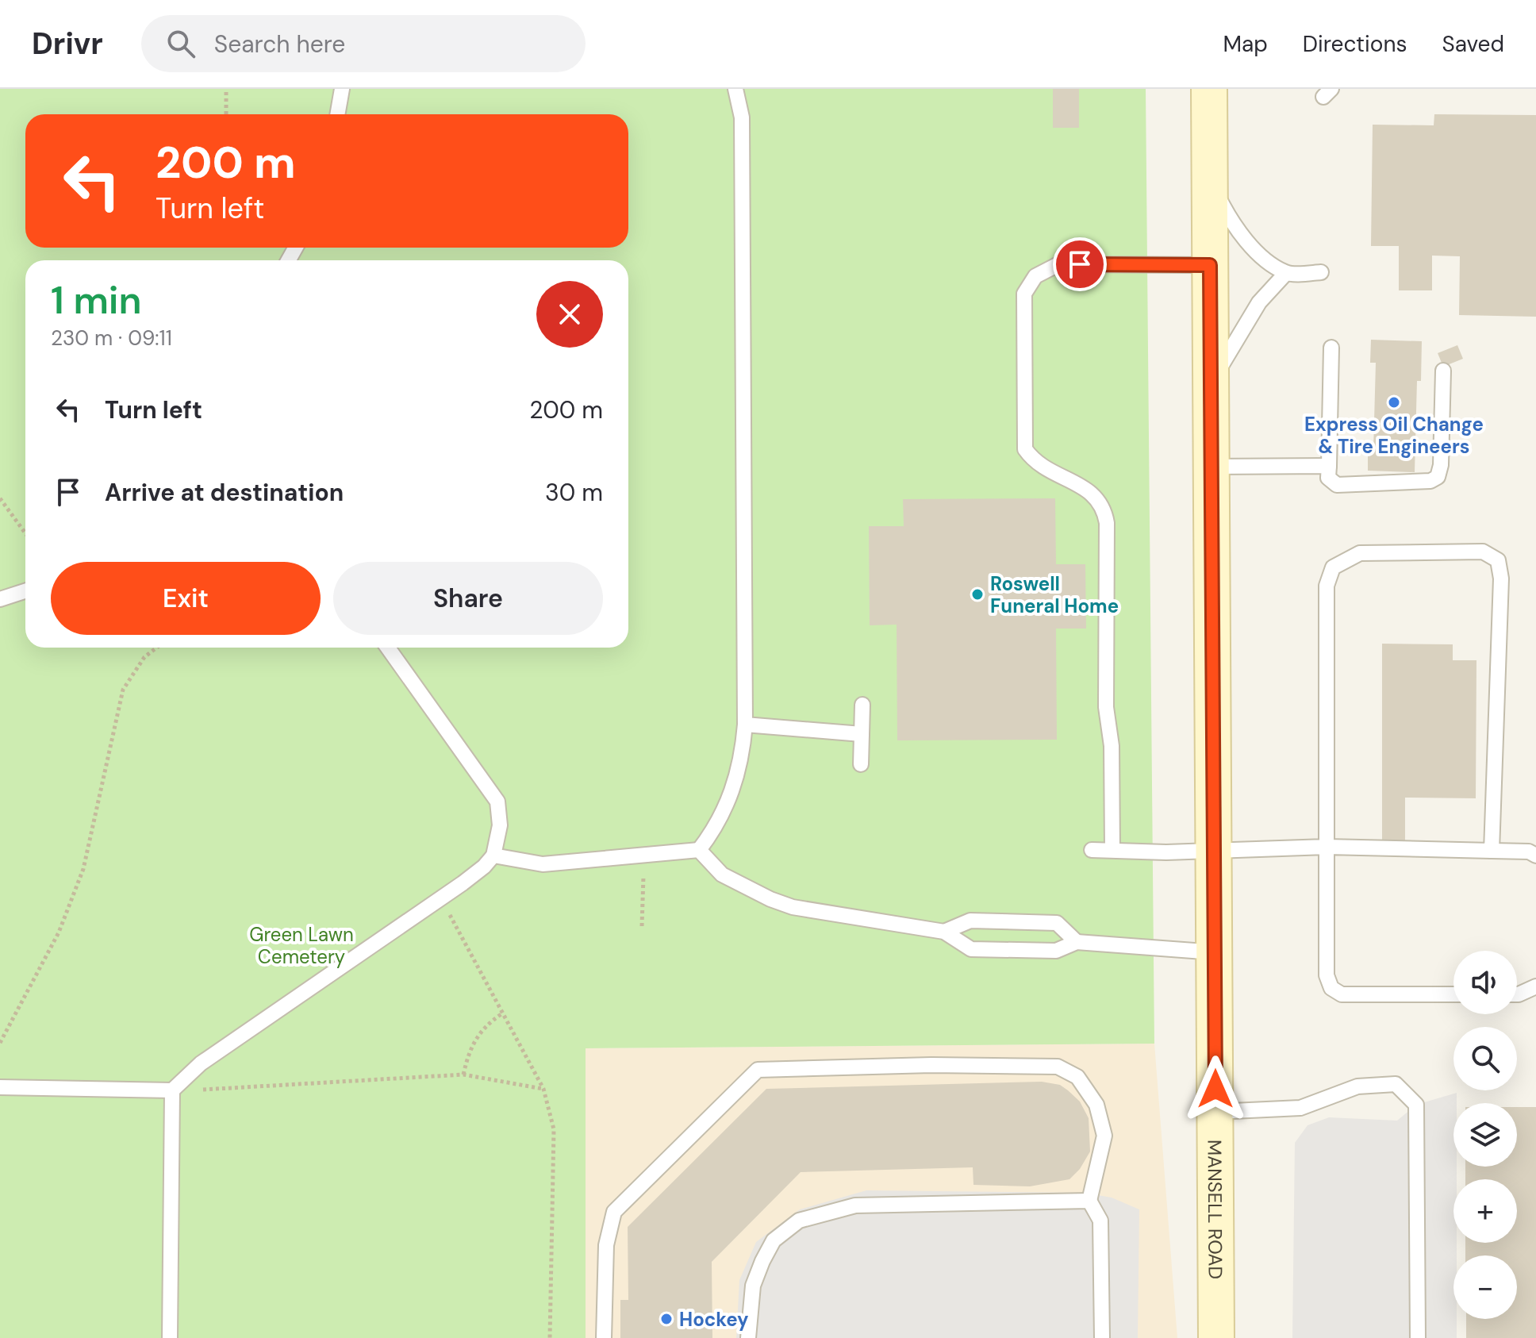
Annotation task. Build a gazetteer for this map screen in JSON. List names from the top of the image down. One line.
{"streets":{"main road":["MANSELL ROAD"]},"parks":["Green Lawn Cemetery"],"places":["Express Oil Change & Tire Engineers","Roswell Funeral Home","Hockey"],"page":{"header":"Drivr","search":"Search here","nav":["Map","Directions","Saved"],"turn":["200 m","Turn left"],"heading":["1 min","230 m · 09:11"],"list":[{"name":"Turn left","value":"200 m"},{"name":"Arrive at destination","value":"30 m"}],"buttons":["Exit","Share"],"map_buttons":["+","−"]}}
